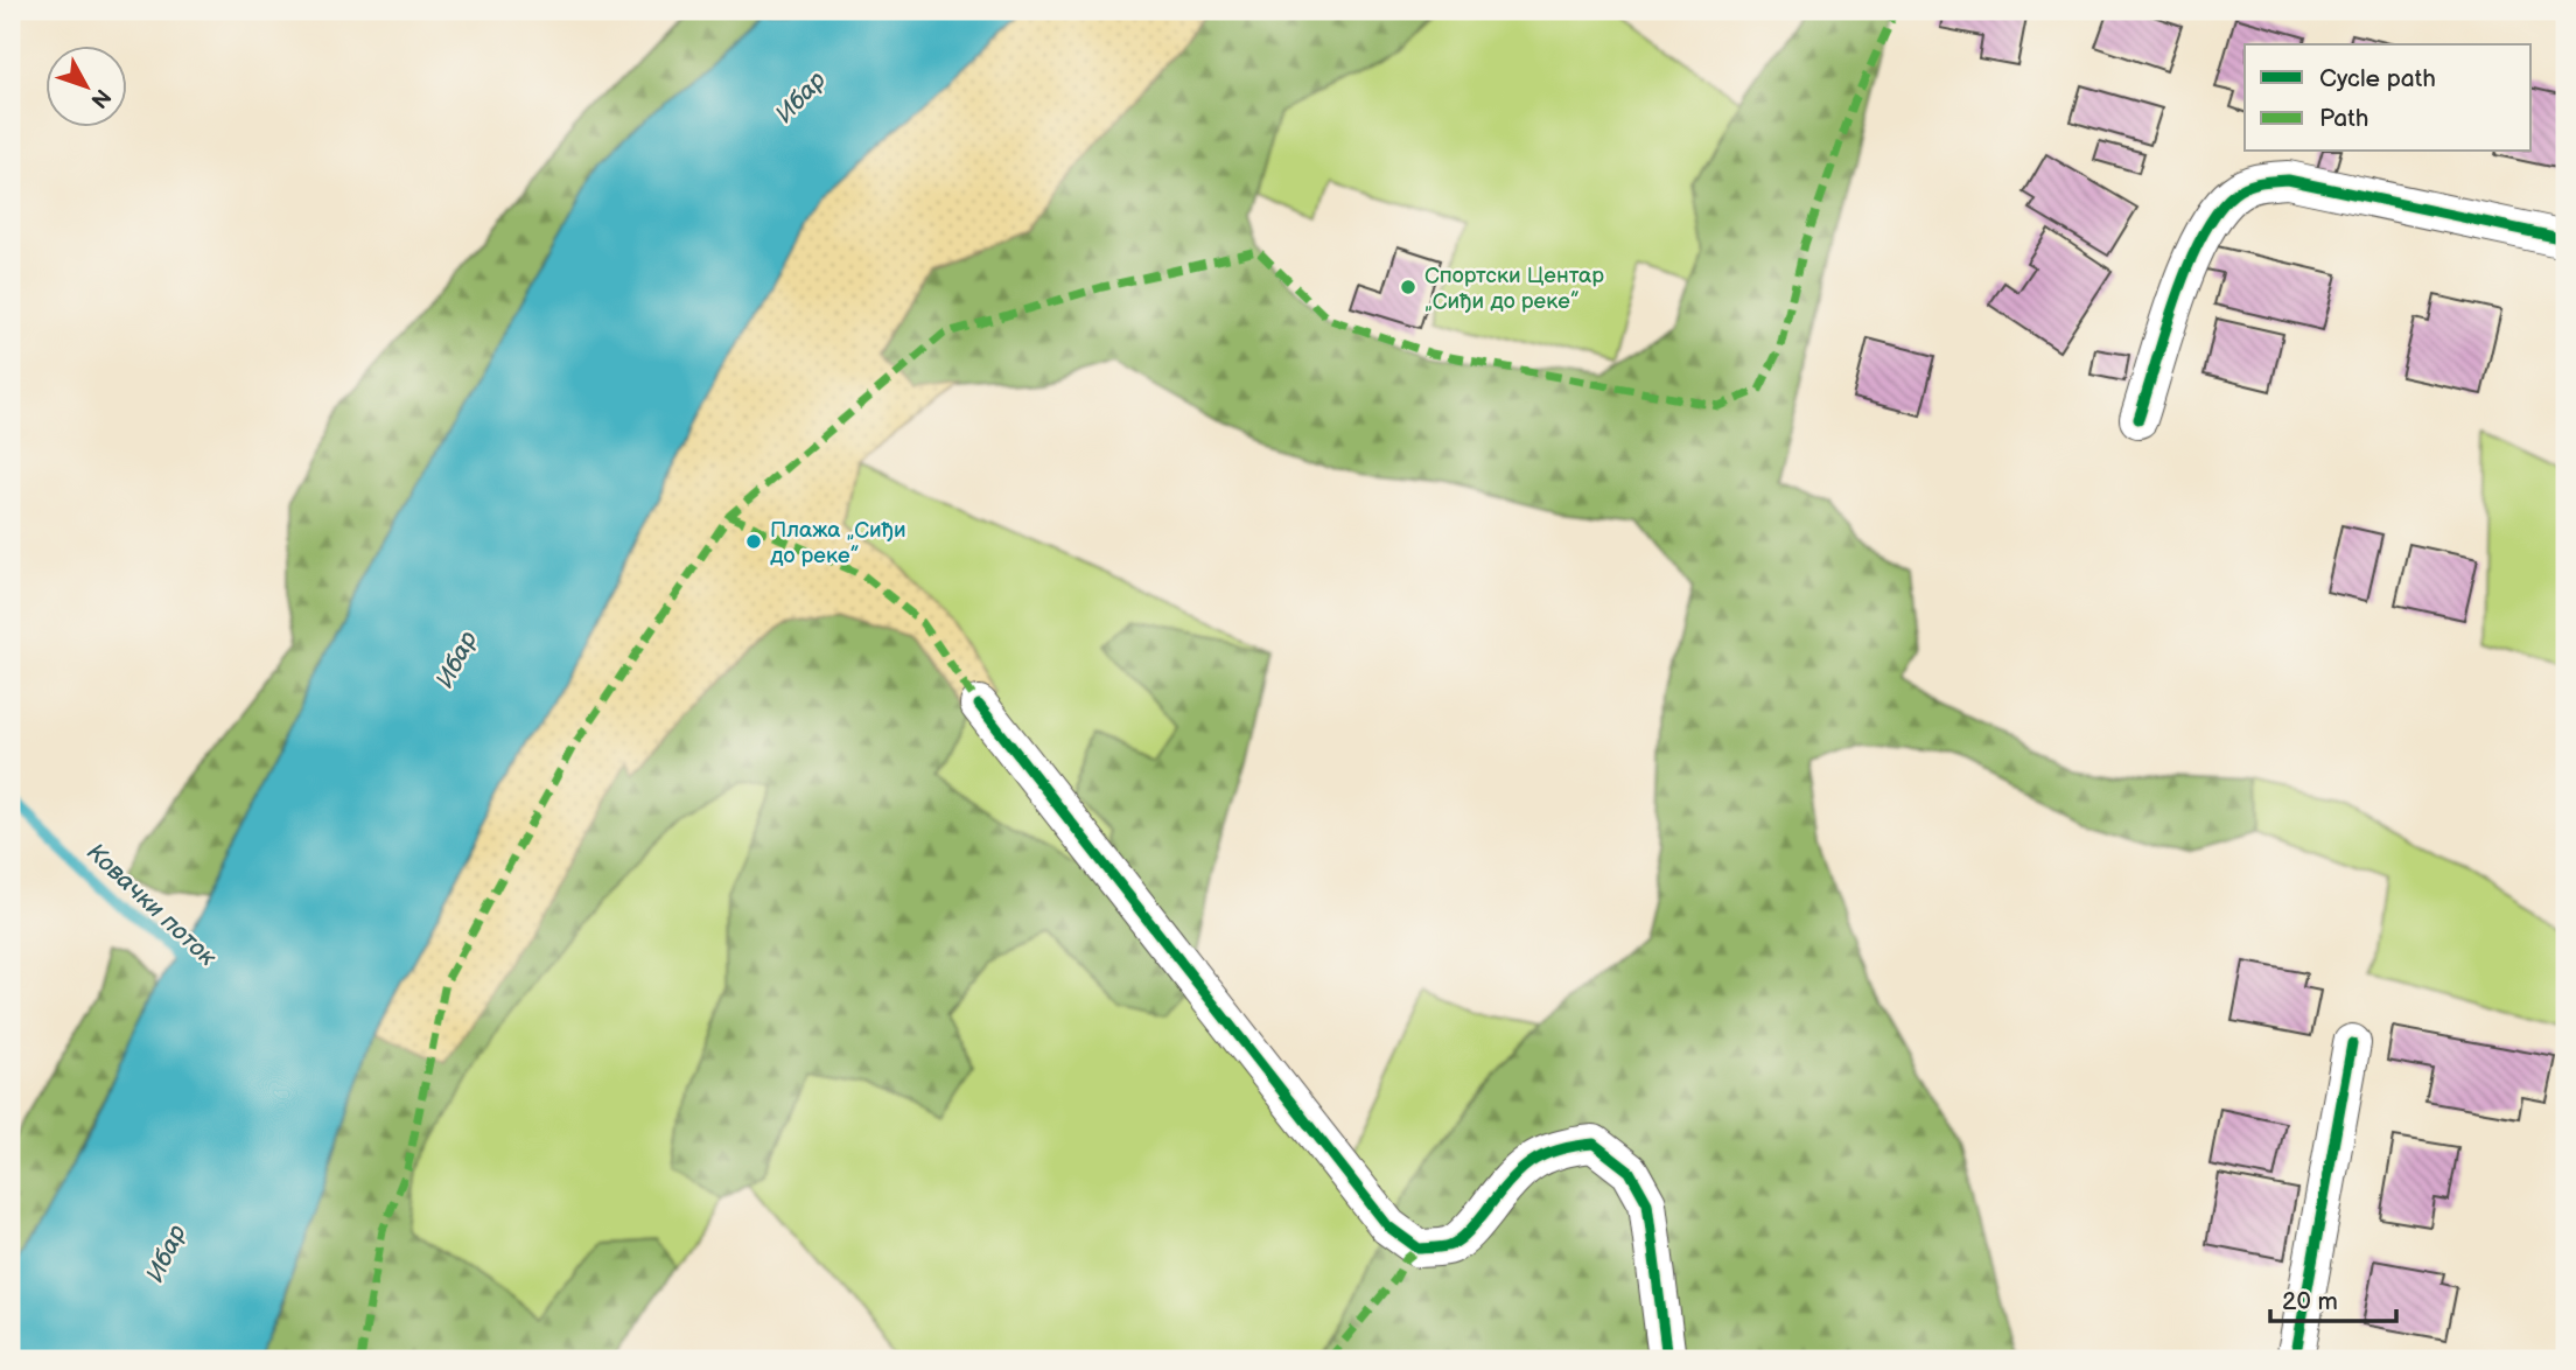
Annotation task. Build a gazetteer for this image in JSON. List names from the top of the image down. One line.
{"water":["Ибар","Ковачки поток"],"places":["Спортски Центар „Сиђи до реке”","Плажа „Сиђи до реке”"],"legend":["Cycle path","Path"],"scale_bar":"20 m","north":"bottom right"}
